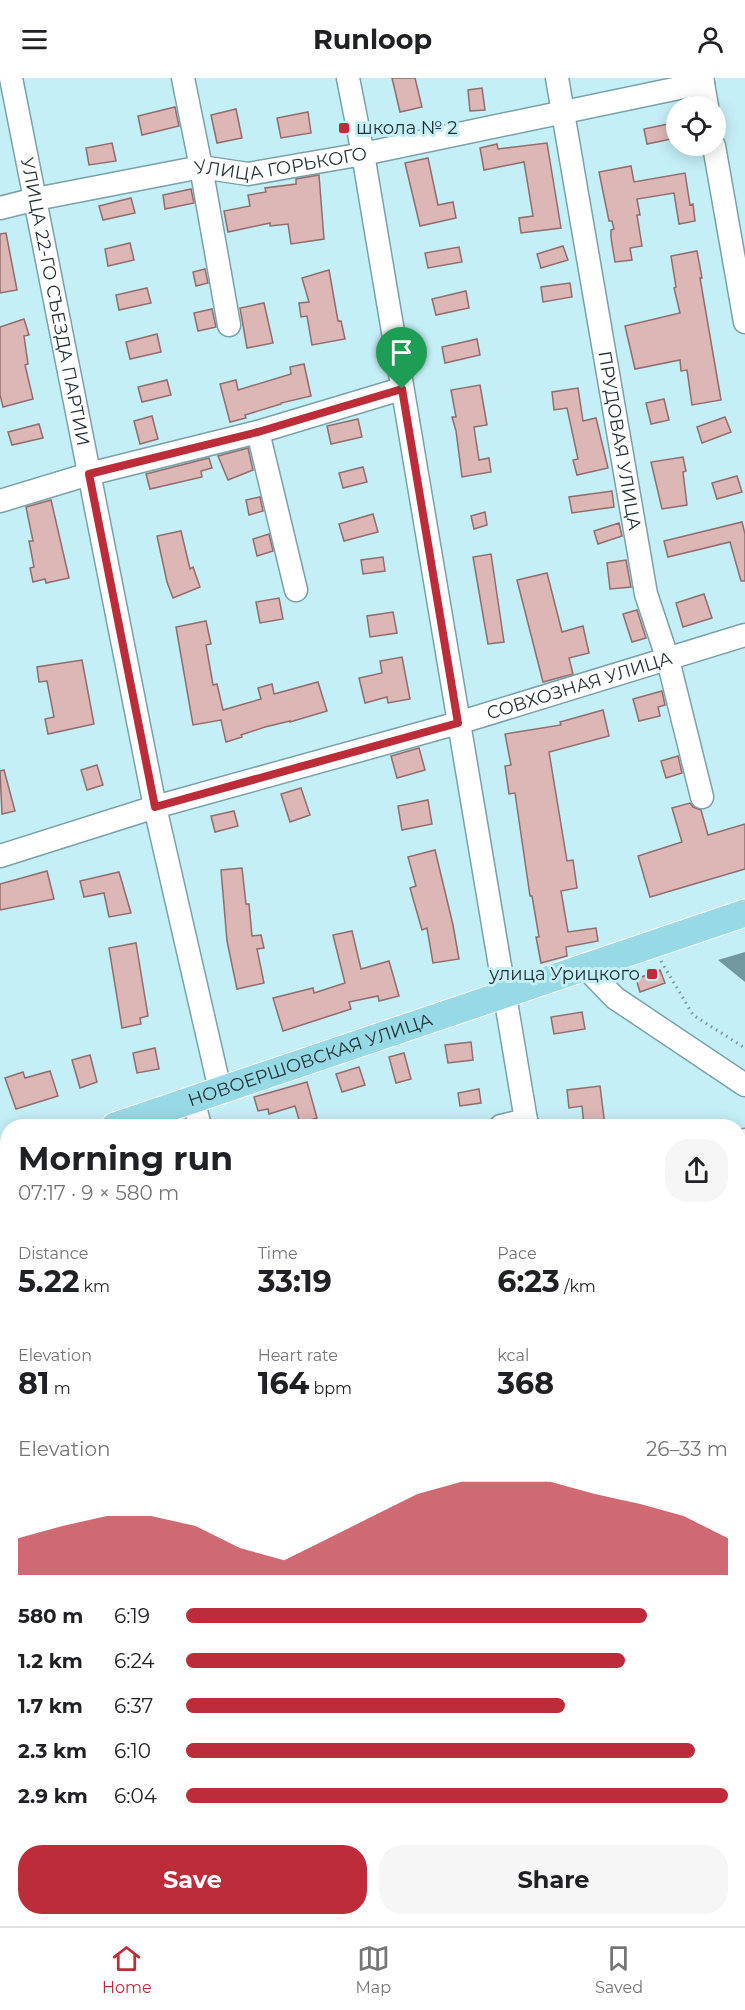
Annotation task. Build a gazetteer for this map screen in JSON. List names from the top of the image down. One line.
{"streets":{"main road":["НОВОЕРШОВСКАЯ УЛИЦА"],"street":["УЛИЦА ГОРЬКОГО","УЛИЦА 22-ГО СЪЕЗДА ПАРТИИ","ПРУДОВАЯ УЛИЦА","СОВХОЗНАЯ УЛИЦА"]},"crossings":[["УЛИЦА ГОРЬКОГО","УЛИЦА 22-ГО СЪЕЗДА ПАРТИИ"],["УЛИЦА ГОРЬКОГО","ПРУДОВАЯ УЛИЦА"],["УЛИЦА 22-ГО СЪЕЗДА ПАРТИИ","СОВХОЗНАЯ УЛИЦА"],["УЛИЦА 22-ГО СЪЕЗДА ПАРТИИ","НОВОЕРШОВСКАЯ УЛИЦА"],["ПРУДОВАЯ УЛИЦА","СОВХОЗНАЯ УЛИЦА"]],"places":{"transit":["школа № 2","улица Урицкого"]},"page":{"header":"Runloop","heading":["Morning run","07:17 · 9 × 580 m"],"stats":[["Distance","5.22 km"],["Time","33:19"],["Pace","6:23 /km"],["Elevation","81 m"],["Heart rate","164 bpm"],["kcal","368"]],"chart":["Elevation","26–33 m"],"list":[{"name":"580 m","note":"6:19"},{"name":"1.2 km","note":"6:24"},{"name":"1.7 km","note":"6:37"},{"name":"2.3 km","note":"6:10"},{"name":"2.9 km","note":"6:04"}],"buttons":["Save","Share"],"tabs":["Home","Map","Saved"]}}
